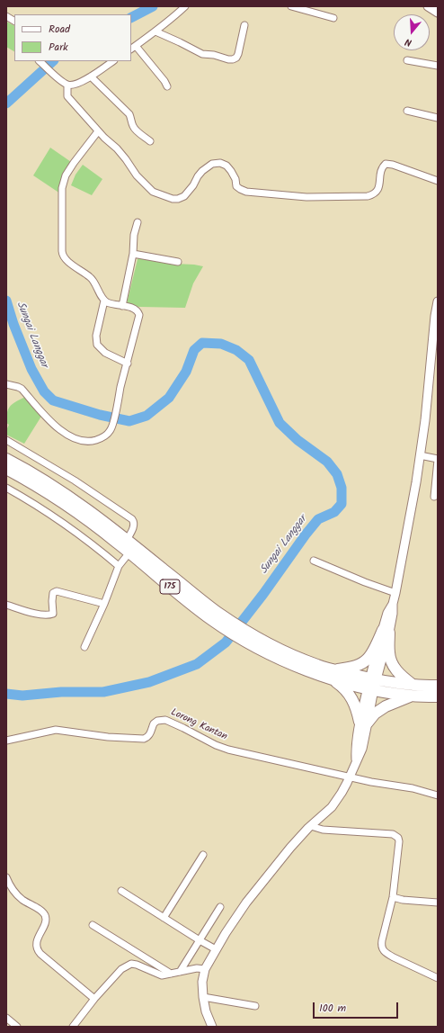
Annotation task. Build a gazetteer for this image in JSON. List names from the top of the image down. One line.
{"streets":{"highway":["175"],"street":["Lorong Kantan"]},"water":["Sungai Langgar"],"legend":["Road","Park"],"scale_bar":"100 m","north":"bottom"}
